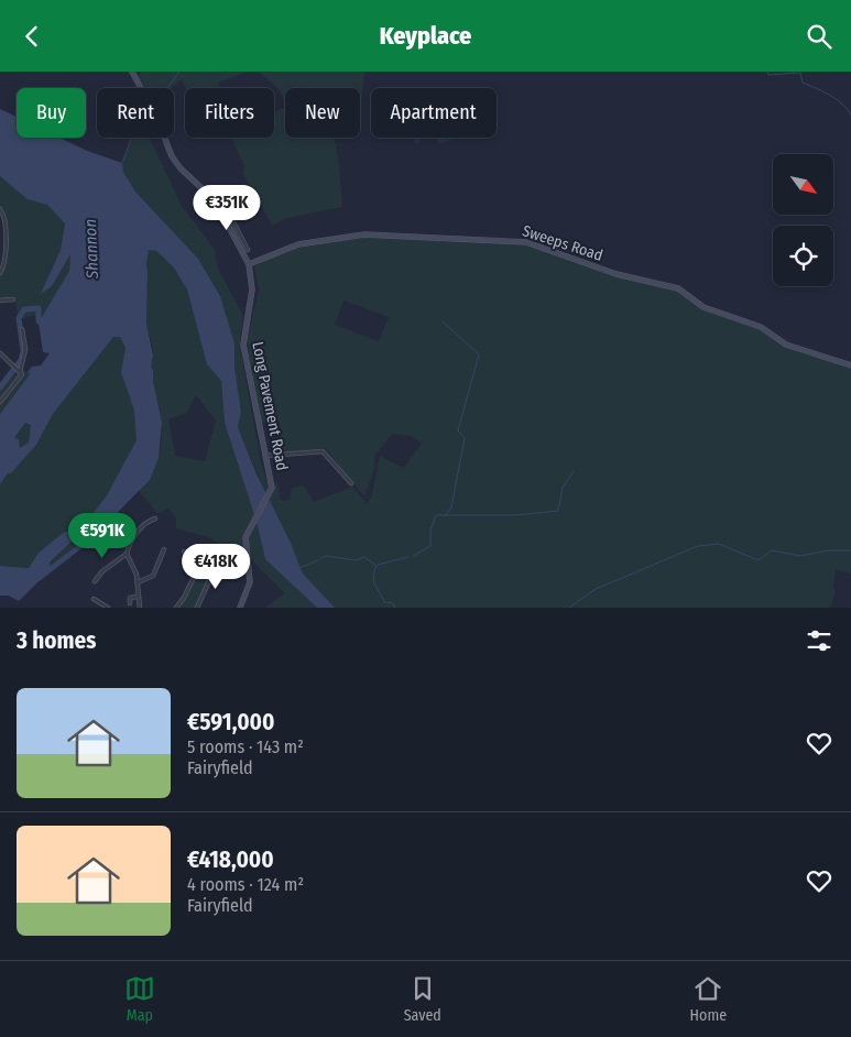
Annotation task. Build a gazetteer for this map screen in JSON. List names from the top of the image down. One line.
{"streets":{"street":["Sweeps Road","Long Pavement Road"]},"crossings":[["Sweeps Road","Long Pavement Road"]],"water":["Shannon"],"north":"bottom right","page":{"header":"Keyplace","chip":["Buy","Rent","Filters","New","Apartment"],"price":["€351K","€591K","€418K"],"heading":"3 homes","list":[{"name":"€591,000","note":"5 rooms · 143 m² · Fairyfield"},{"name":"€418,000","note":"4 rooms · 124 m² · Fairyfield"}],"tabs":["Map","Saved","Home"]}}
